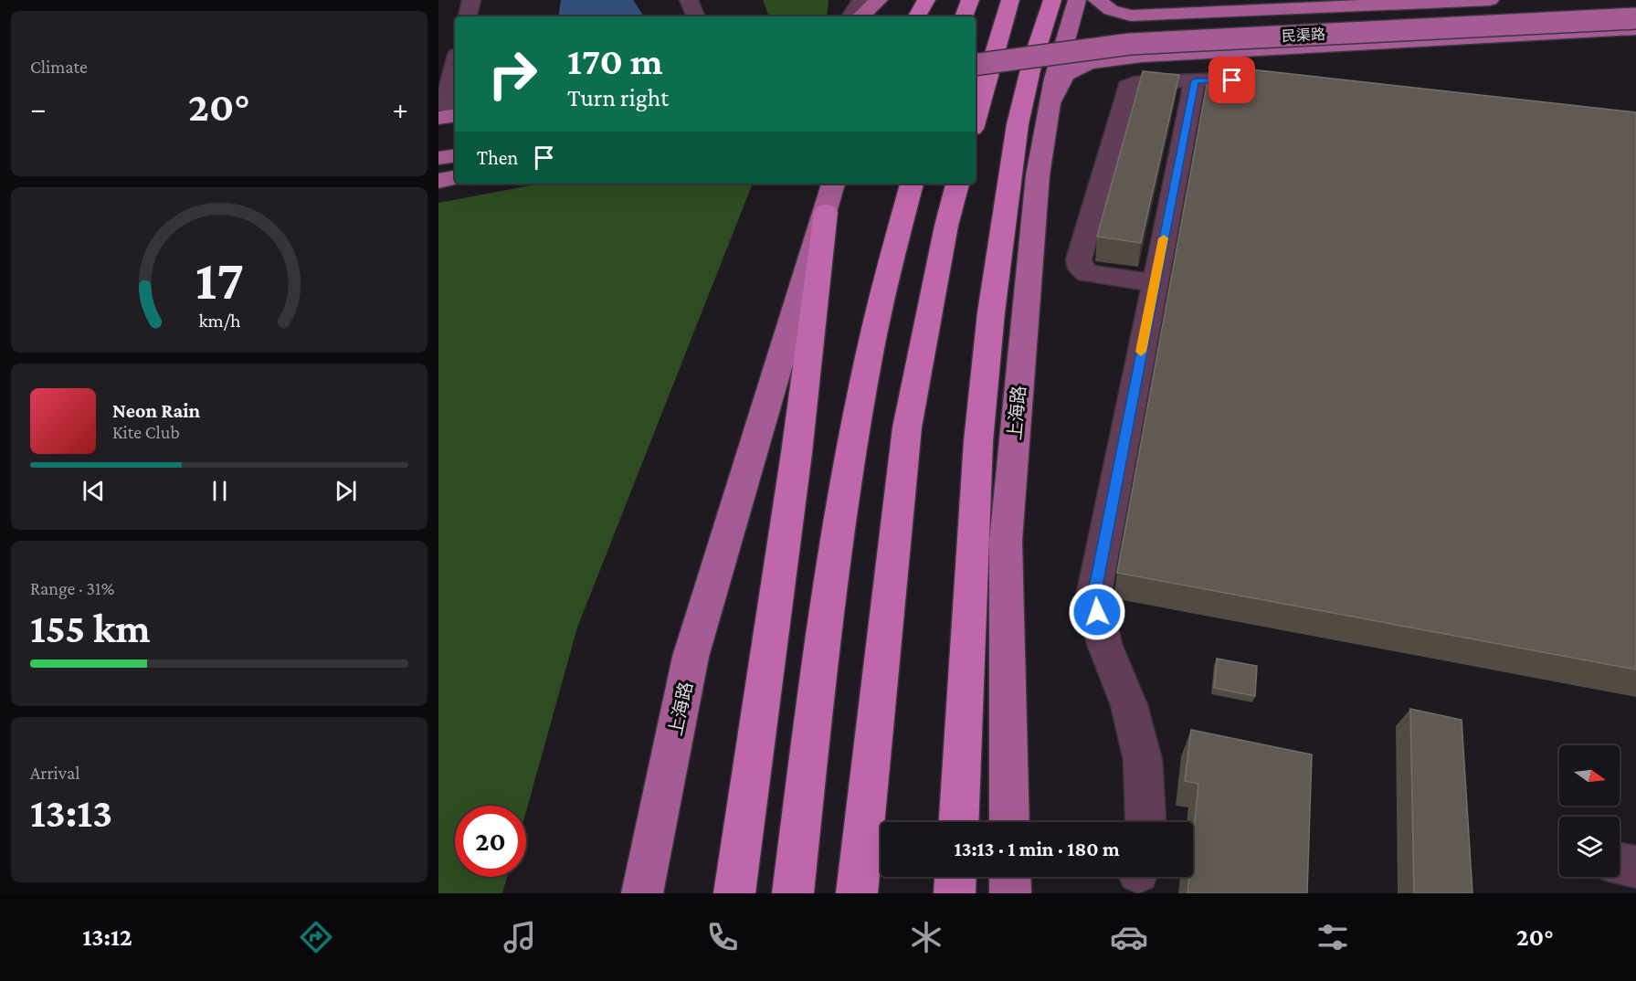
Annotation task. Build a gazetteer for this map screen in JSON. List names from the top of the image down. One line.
{"streets":{"main road":["民渠路","上海路"]},"north":"right","page":{"tile":["Climate",["Range · 31%","155 km"],["Arrival","13:13"]],"turn":["170 m","Turn right"],"heat":["−","20°","+"],"then":"Then","song":["Neon Rain","Kite Club"],"limit":"20","trip":"13:13 · 1 min · 180 m","tabs":["13:12","20°"],"gauge":["17","km/h"]}}
